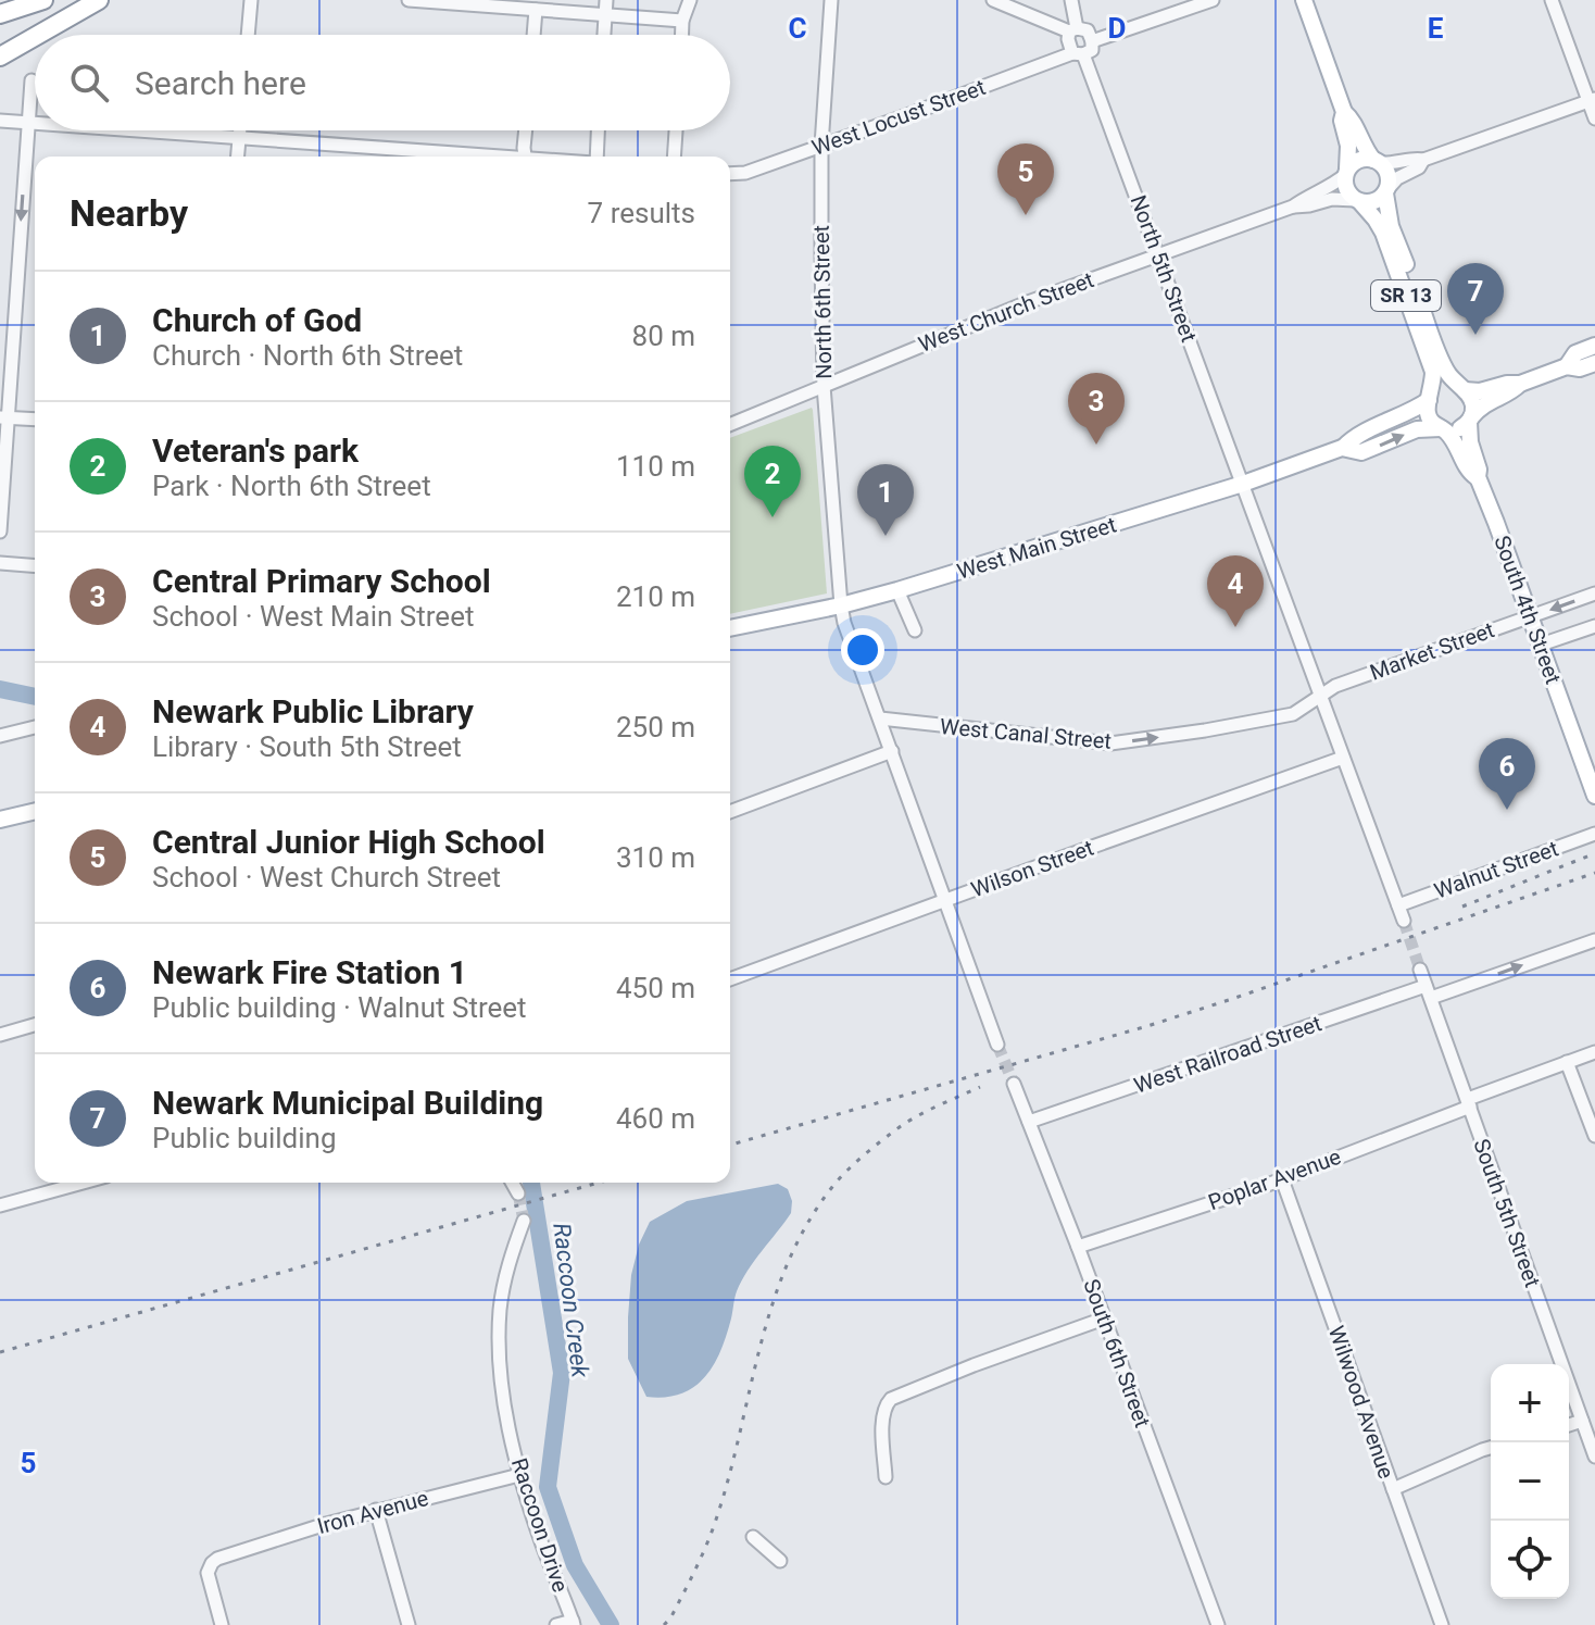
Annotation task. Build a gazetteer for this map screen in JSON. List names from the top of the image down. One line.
{"streets":{"main road":["SR 13","West Main Street","South 4th Street"],"street":["West Locust Street","North 5th Street","North 6th Street","West Church Street","Market Street","West Canal Street","Wilson Street","Walnut Street","West Railroad Street","Poplar Avenue","South 5th Street","South 6th Street","Wilwood Avenue","Iron Avenue","Raccoon Drive"]},"crossings":[["West Locust Street","North 5th Street"],["West Locust Street","North 6th Street"],["North 5th Street","West Church Street"],["North 5th Street","West Main Street"],["SR 13","West Church Street"],["SR 13","South 4th Street"],["North 6th Street","West Church Street"],["North 6th Street","West Main Street"],["South 4th Street","Market Street"],["Market Street","West Canal Street"],["West Railroad Street","South 5th Street"],["West Railroad Street","South 6th Street"],["Poplar Avenue","South 5th Street"],["Poplar Avenue","South 6th Street"],["Poplar Avenue","Wilwood Avenue"],["Iron Avenue","Raccoon Drive"]],"one_way":["West Canal Street"],"water":["Raccoon Creek"],"page":{"search":"Search here","pins":["5","7","3","2","1","4","6"],"heading":["Nearby","7 results"],"list":[{"mark":"1","name":"Church of God","note":"Church · North 6th Street","value":"80 m"},{"mark":"2","name":"Veteran's park","note":"Park · North 6th Street","value":"110 m"},{"mark":"3","name":"Central Primary School","note":"School · West Main Street","value":"210 m"},{"mark":"4","name":"Newark Public Library","note":"Library · South 5th Street","value":"250 m"},{"mark":"5","name":"Central Junior High School","note":"School · West Church Street","value":"310 m"},{"mark":"6","name":"Newark Fire Station 1","note":"Public building · Walnut Street","value":"450 m"},{"mark":"7","name":"Newark Municipal Building","note":"Public building","value":"460 m"}],"map_buttons":["+","−"]},"grid":{"columns":["C","D","E"],"rows":["5"]}}
